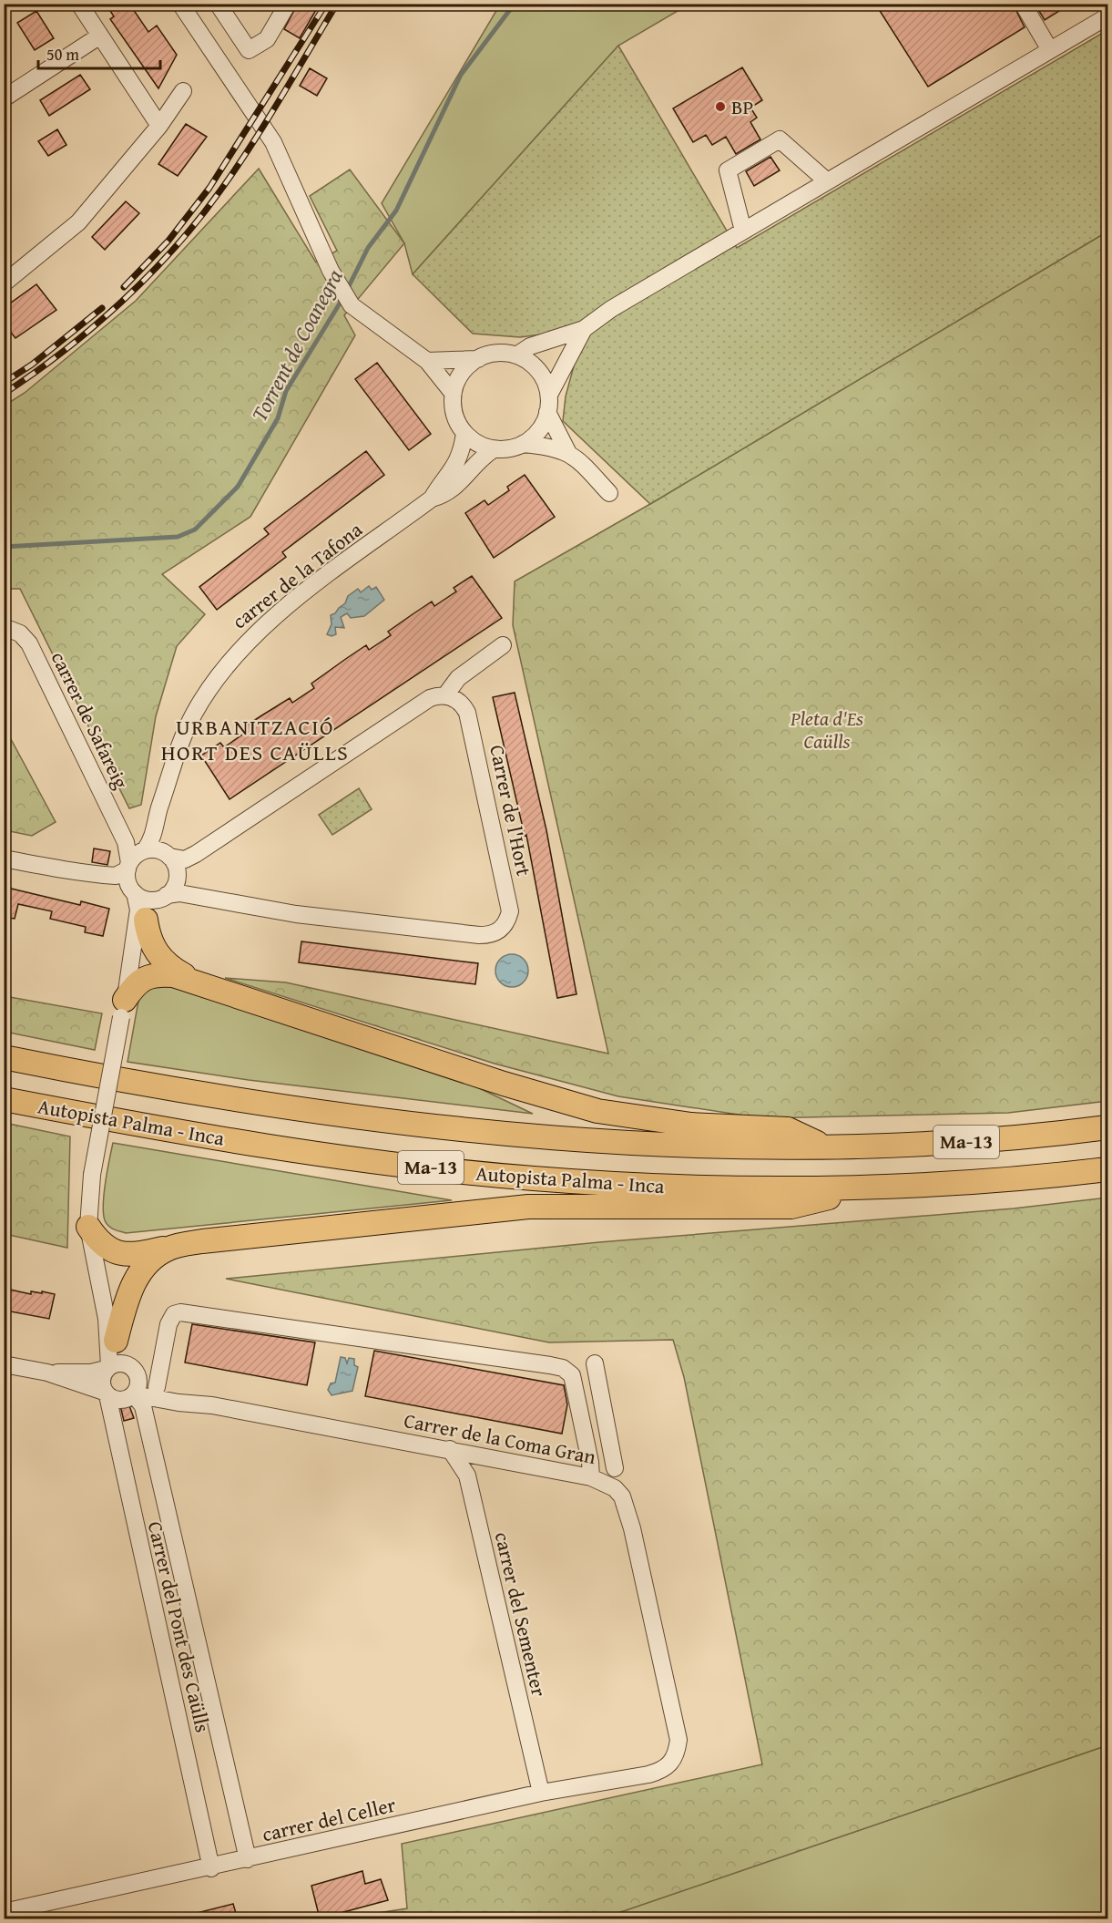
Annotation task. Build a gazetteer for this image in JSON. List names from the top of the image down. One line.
{"streets":{"highway":["Autopista Palma - Inca","Ma-13"],"street":["carrer de la Tafona","carrer de Safareig","Carrer de l'Hort","Carrer de la Coma Gran","carrer del Sementer","Carrer del Pont des Caülls","carrer del Celler"]},"crossings":[["carrer de la Tafona","carrer de Safareig"],["carrer de la Tafona","Carrer de l'Hort"],["carrer de Safareig","Carrer de l'Hort"],["Carrer de la Coma Gran","carrer del Sementer"],["Carrer de la Coma Gran","Carrer del Pont des Caülls"],["Carrer de la Coma Gran","carrer del Celler"],["carrer del Sementer","carrer del Celler"],["Carrer del Pont des Caülls","carrer del Celler"]],"districts":["URBANITZACIÓ HORT DES CAÜLLS"],"water":["Torrent de Coanegra"],"parks":["Pleta d'Es Caülls"],"places":["BP"],"scale_bar":"50 m"}
